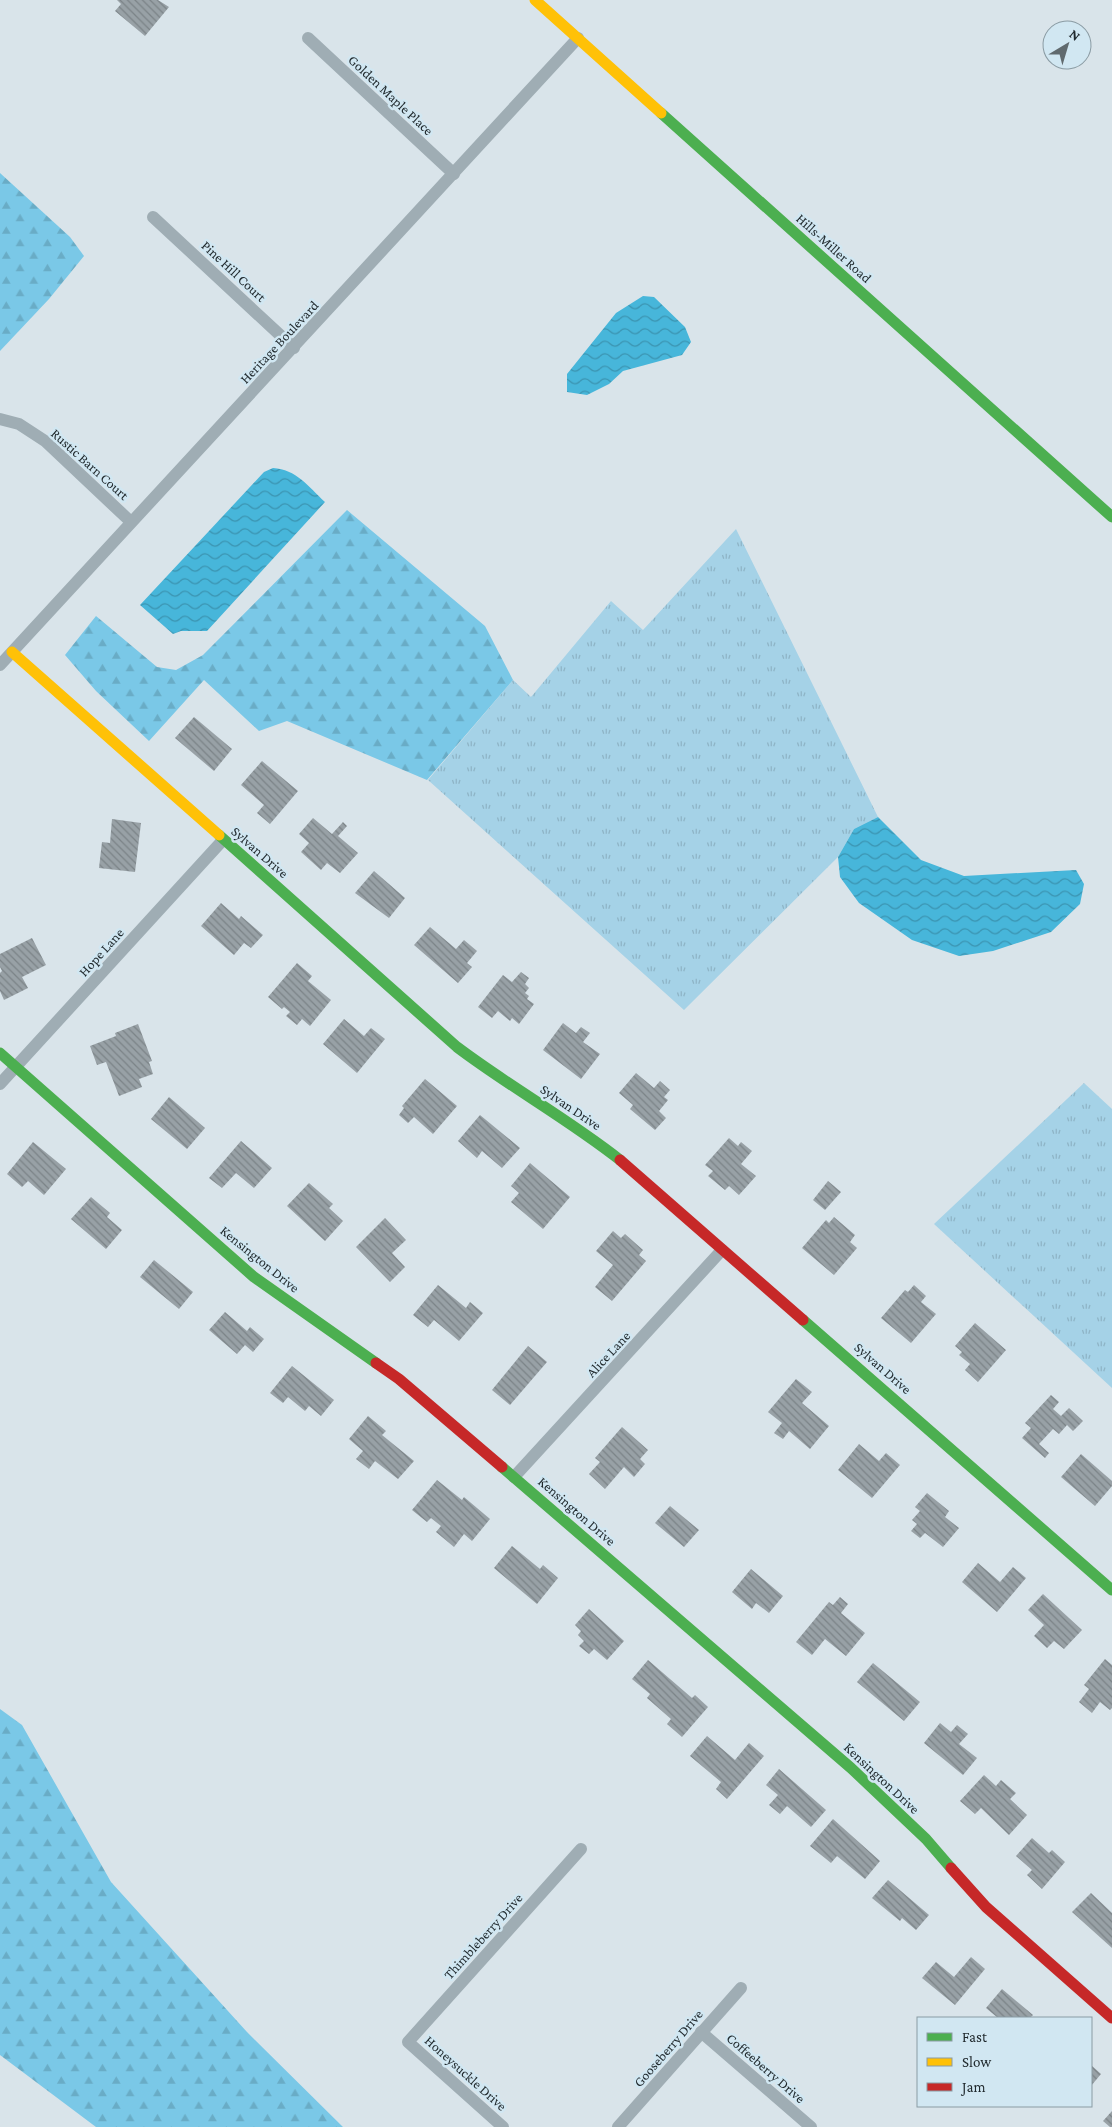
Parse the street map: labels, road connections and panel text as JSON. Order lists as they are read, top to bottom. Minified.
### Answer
{"streets":{"street":["Golden Maple Place","Hills-Miller Road","Pine Hill Court","Heritage Boulevard","Rustic Barn Court","Sylvan Drive","Hope Lane","Kensington Drive","Alice Lane","Thimbleberry Drive","Gooseberry Drive","Coffeeberry Drive","Honeysuckle Drive"]},"crossings":[["Golden Maple Place","Heritage Boulevard"],["Hills-Miller Road","Heritage Boulevard"],["Pine Hill Court","Heritage Boulevard"],["Heritage Boulevard","Rustic Barn Court"],["Heritage Boulevard","Sylvan Drive"],["Sylvan Drive","Hope Lane"],["Sylvan Drive","Alice Lane"],["Hope Lane","Kensington Drive"],["Kensington Drive","Alice Lane"],["Thimbleberry Drive","Honeysuckle Drive"],["Gooseberry Drive","Coffeeberry Drive"]],"legend":["Fast","Slow","Jam"],"north":"top right"}
